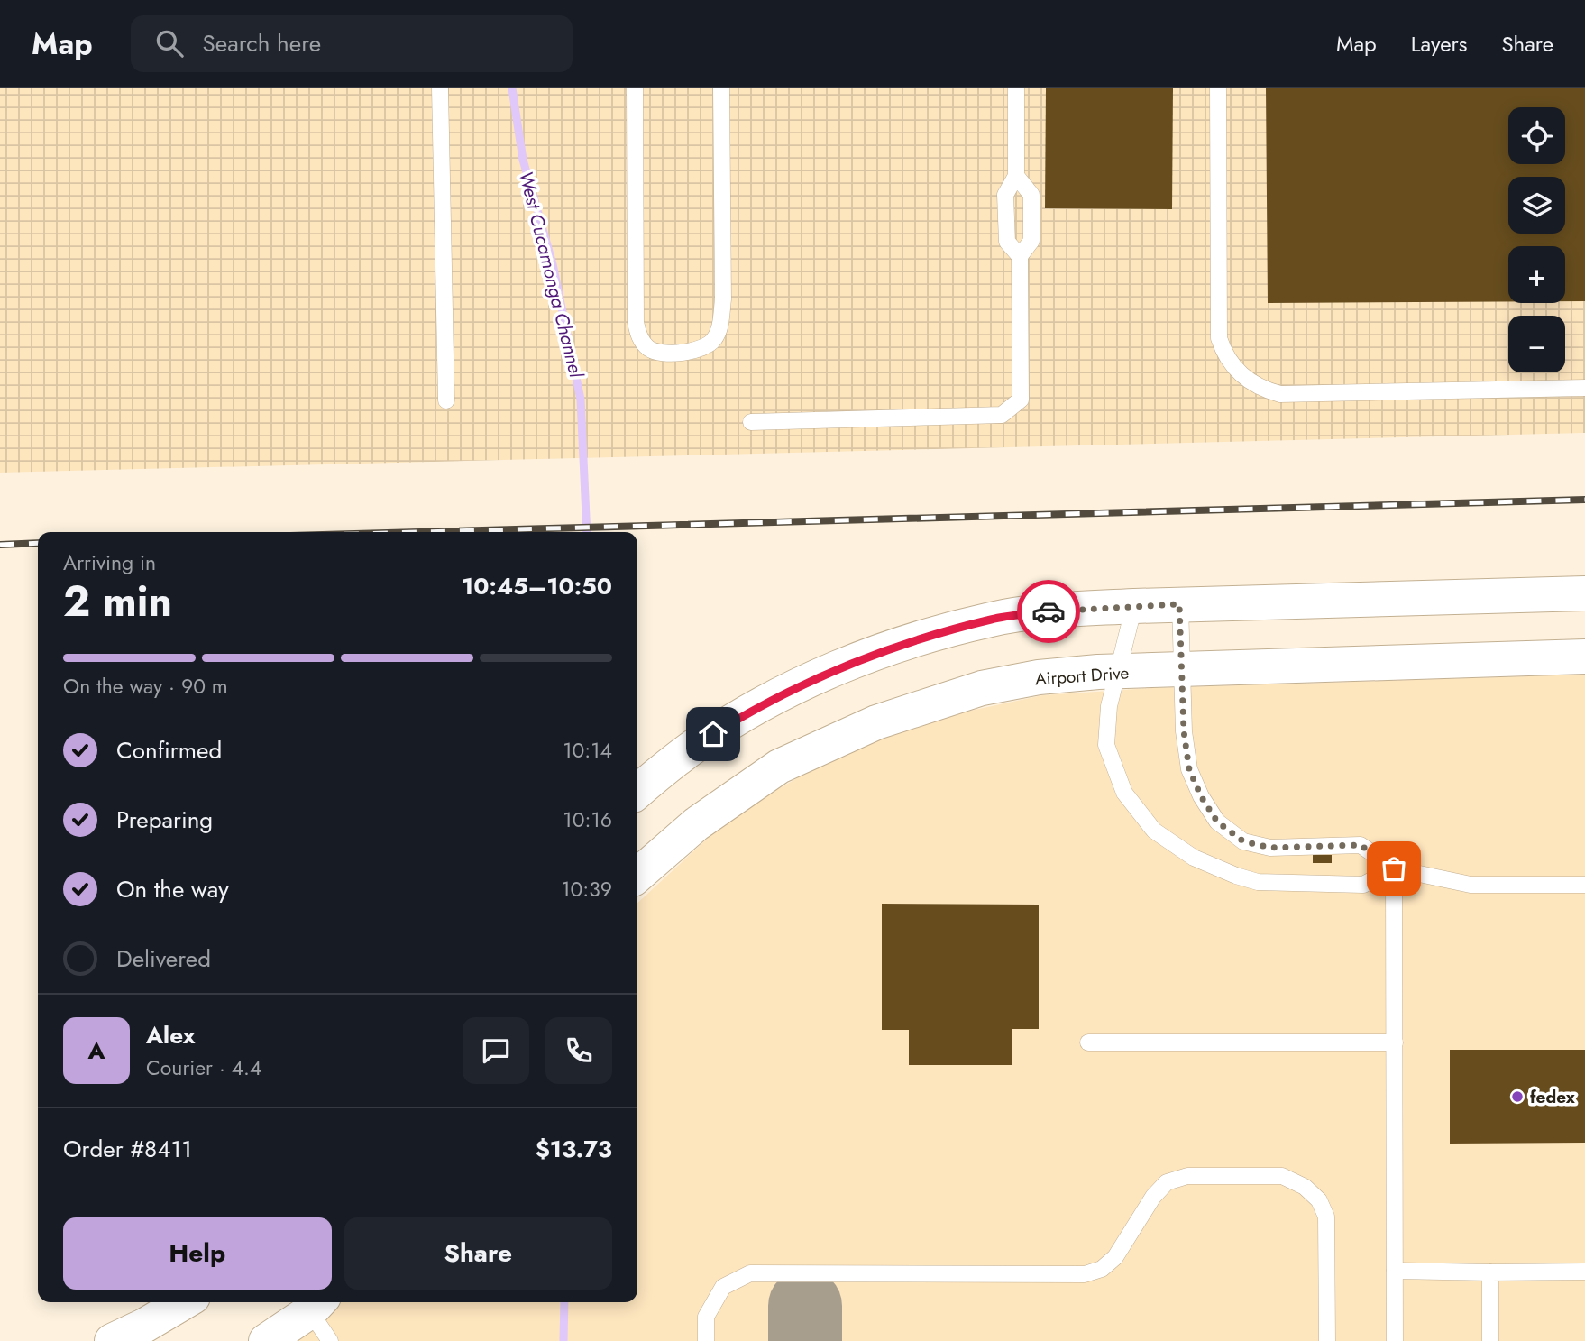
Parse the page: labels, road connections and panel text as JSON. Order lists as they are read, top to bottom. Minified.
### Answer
{"streets":{"main road":["Airport Drive"]},"water":["West Cucamonga Channel"],"places":["fedex"],"page":{"header":"Map","search":"Search here","nav":["Map","Layers","Share"],"map_buttons":["+","−"],"heading":["2 min","Arriving in","10:45–10:50"],"panel":["Alex","Courier · 4.4","Order #8411","$13.73"],"bar":"On the way · 90 m","list":[["Confirmed","10:14"],["Preparing","10:16"],["On the way","10:39"],"Delivered"],"round":"A","buttons":["Help","Share"]}}
